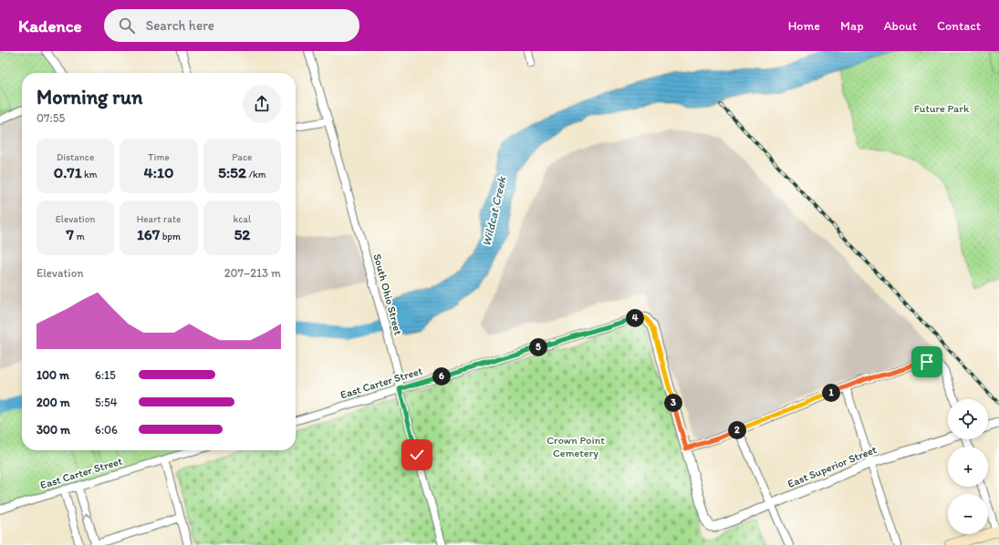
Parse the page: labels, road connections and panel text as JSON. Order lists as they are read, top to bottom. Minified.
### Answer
{"streets":{"street":["South Ohio Street","East Carter Street","East Superior Street"]},"crossings":[["South Ohio Street","East Carter Street"]],"water":["Wildcat Creek"],"parks":["Future Park","Crown Point Cemetery"],"page":{"header":"Kadence","search":"Search here","nav":["Home","Map","About","Contact"],"heading":["Morning run","07:55"],"stats":[["Distance","0.71 km"],["Time","4:10"],["Pace","5:52 /km"],["Elevation","7 m"],["Heart rate","167 bpm"],["kcal","52"]],"chart":["Elevation","207–213 m"],"pins":["4","5","6","1","3","2"],"list":[{"name":"100 m","note":"6:15"},{"name":"200 m","note":"5:54"},{"name":"300 m","note":"6:06"}],"map_buttons":["+","−"]}}
